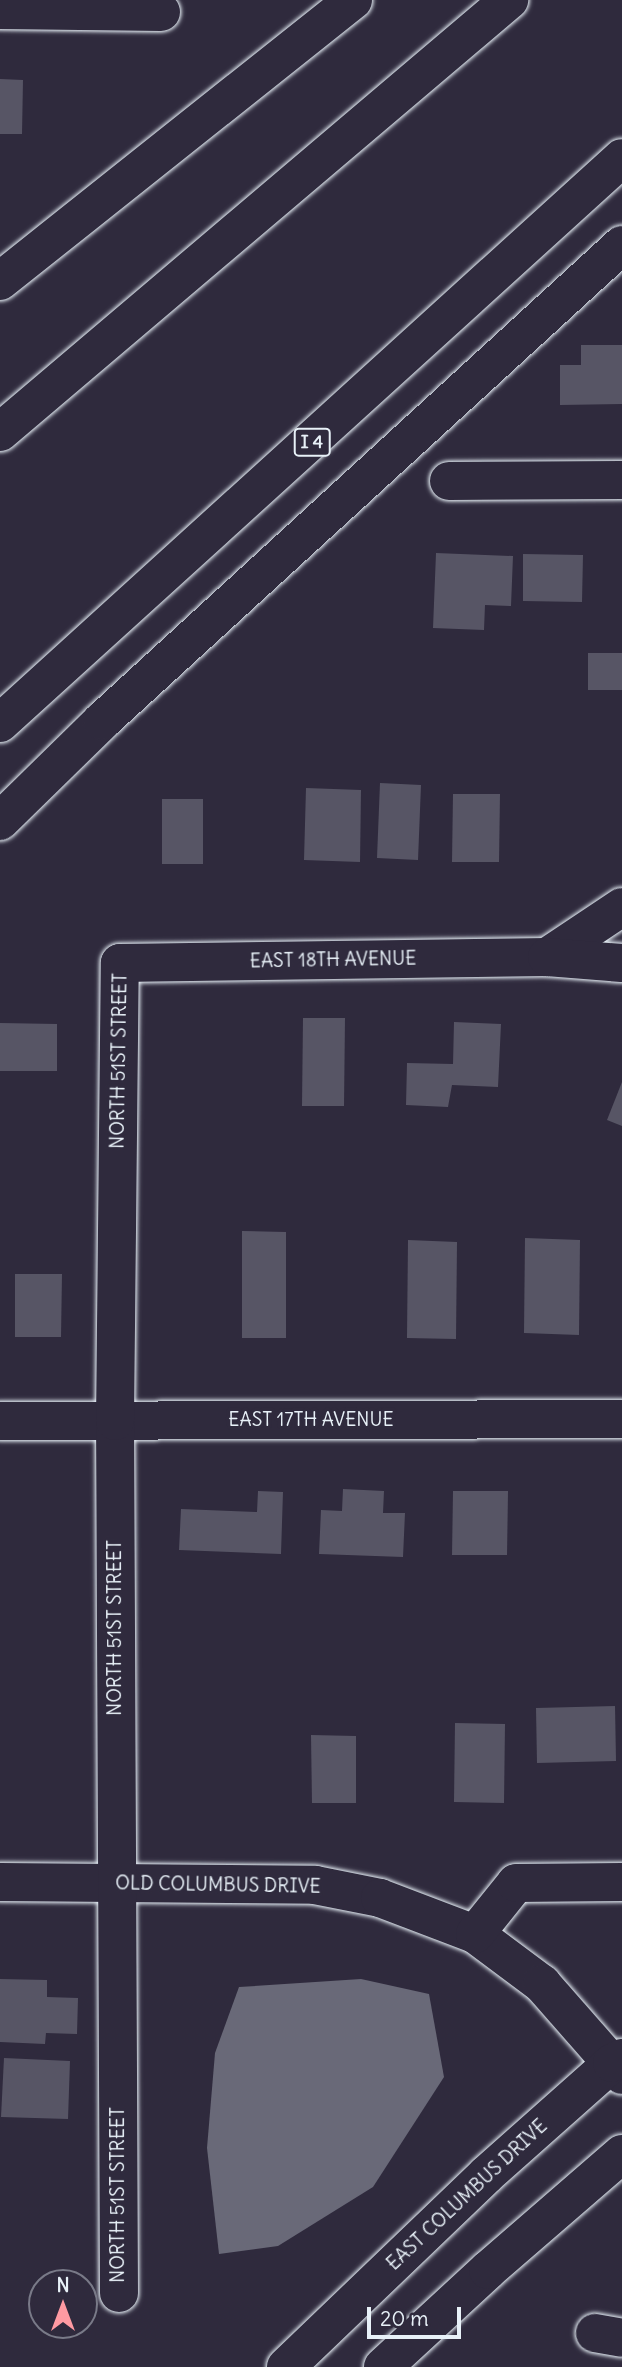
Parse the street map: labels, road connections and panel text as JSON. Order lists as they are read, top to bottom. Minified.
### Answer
{"streets":{"main road":["I 4","EAST 18TH AVENUE","NORTH 51ST STREET","EAST 17TH AVENUE","OLD COLUMBUS DRIVE","EAST COLUMBUS DRIVE"]},"crossings":[["EAST 18TH AVENUE","NORTH 51ST STREET"],["NORTH 51ST STREET","EAST 17TH AVENUE"],["NORTH 51ST STREET","OLD COLUMBUS DRIVE"],["OLD COLUMBUS DRIVE","EAST COLUMBUS DRIVE"]],"scale_bar":"20 m","north":"top"}
